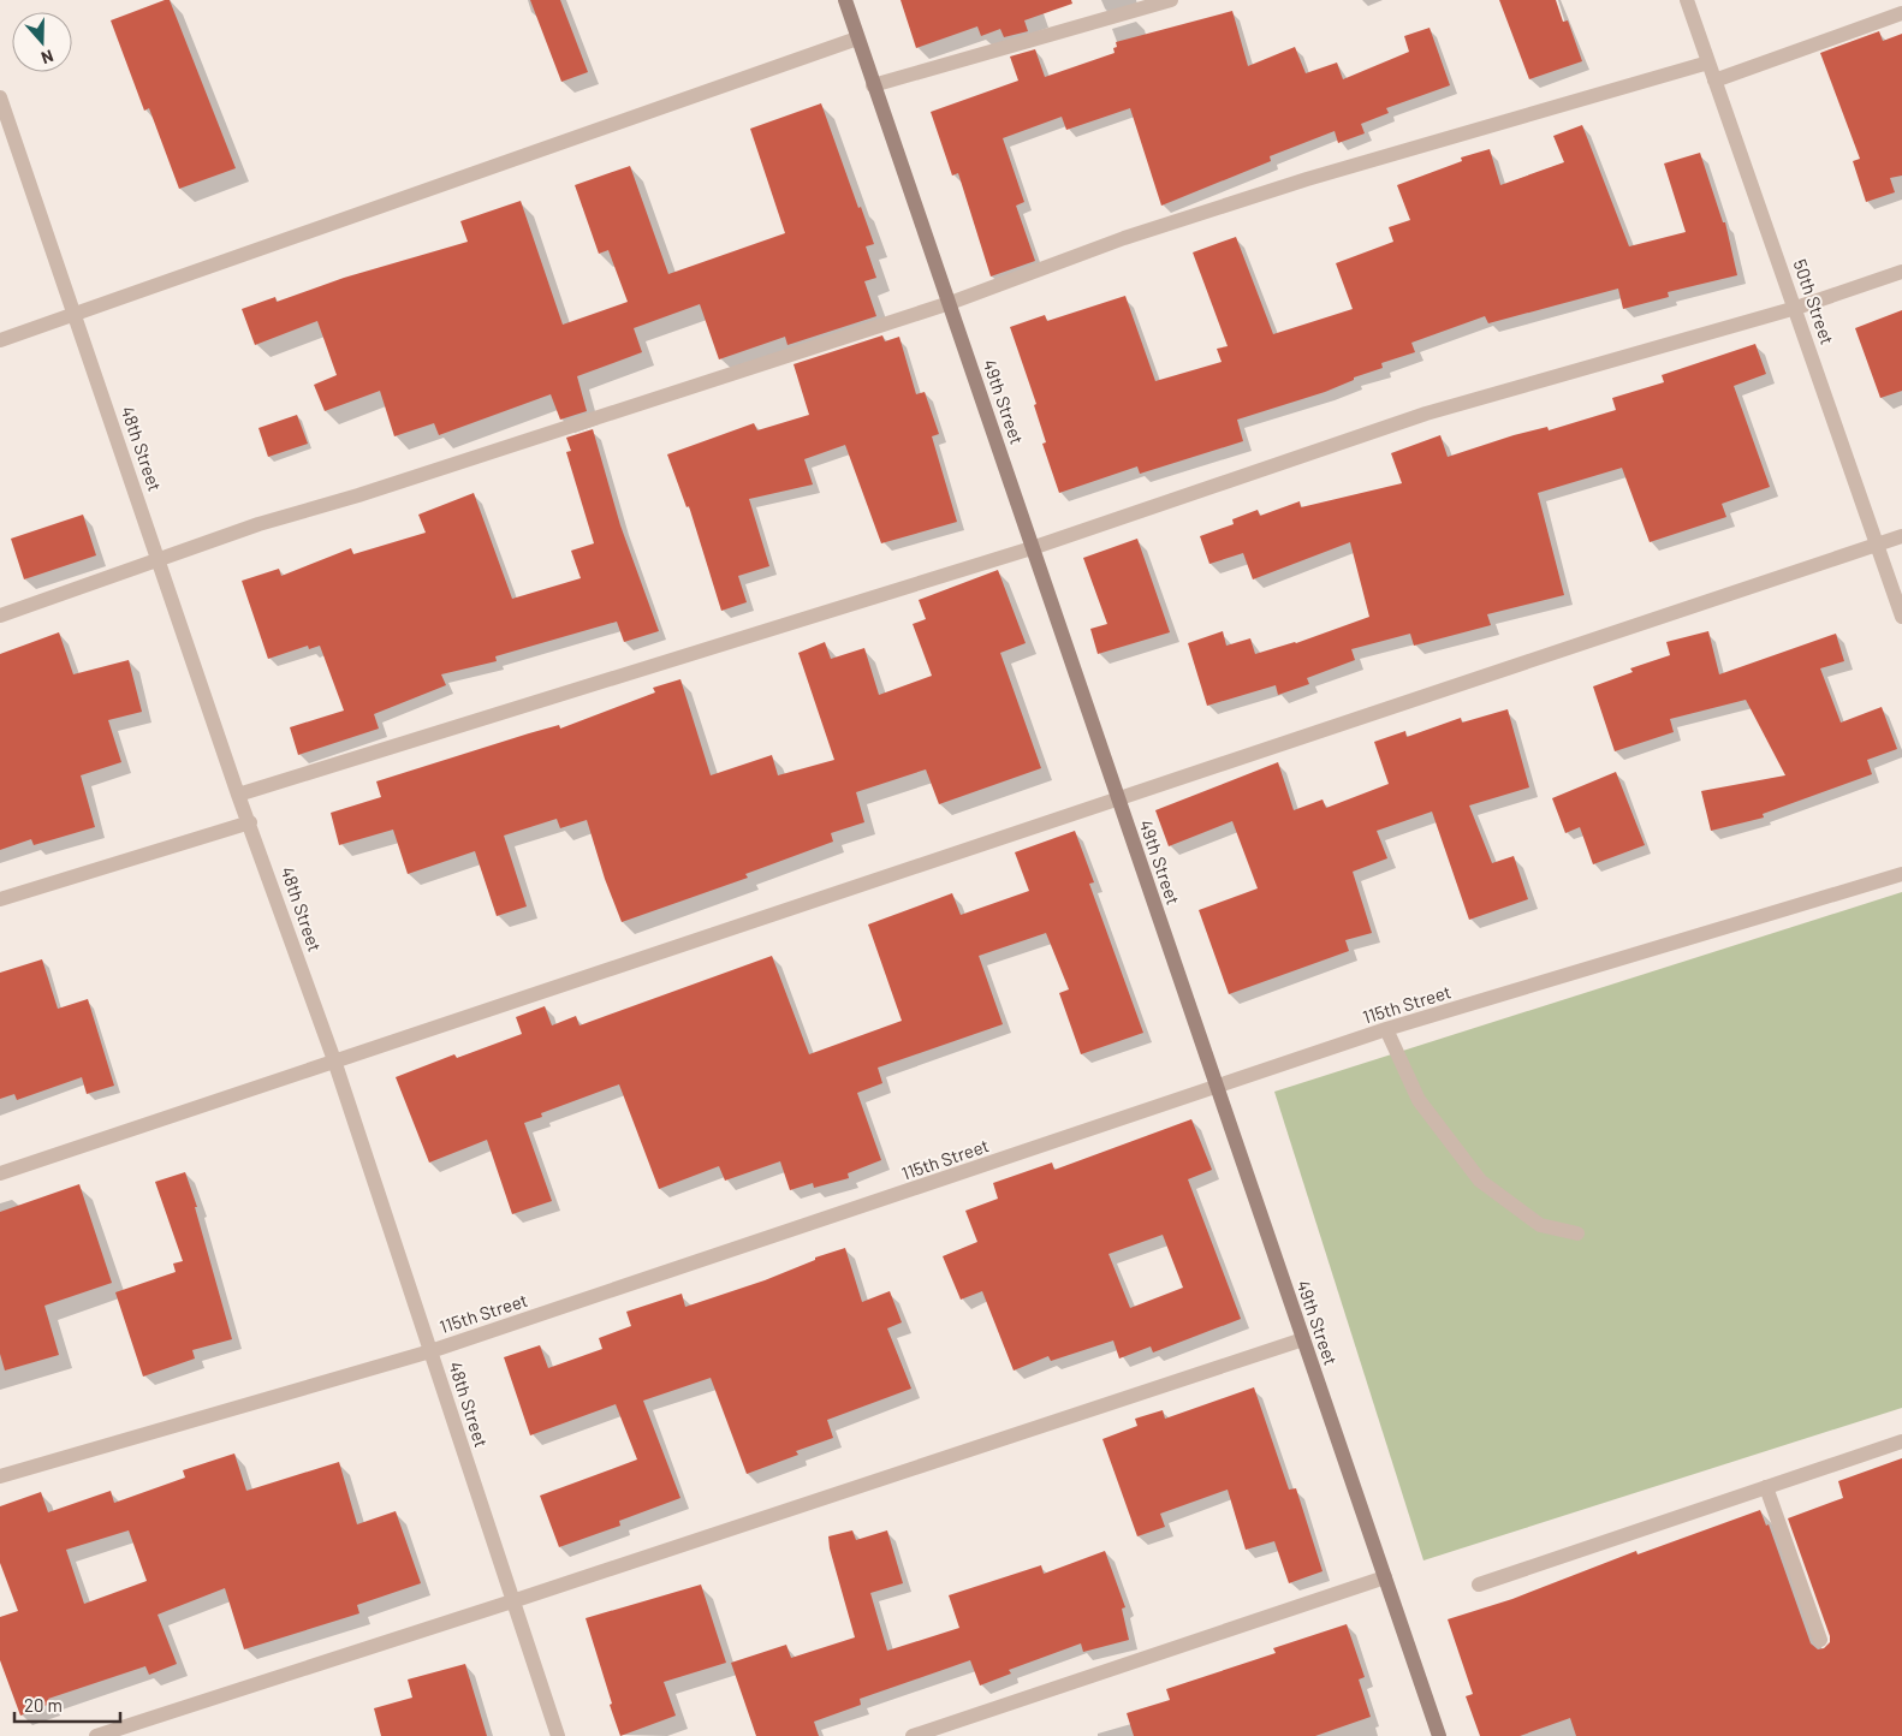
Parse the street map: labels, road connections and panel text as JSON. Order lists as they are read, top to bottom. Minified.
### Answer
{"streets":{"main road":["49th Street"],"street":["50th Street","48th Street","115th Street"]},"crossings":[["49th Street","115th Street"],["48th Street","115th Street"]],"scale_bar":"20 m","north":"bottom"}
